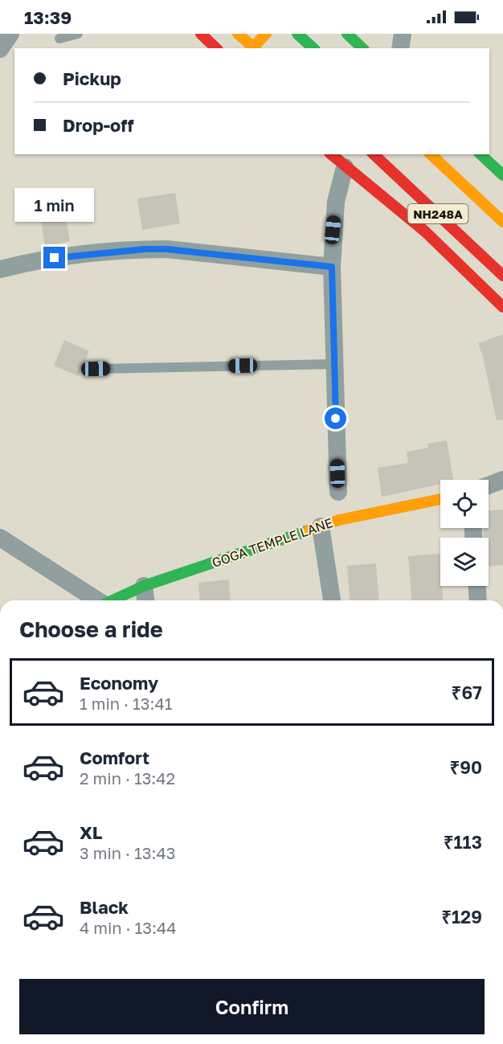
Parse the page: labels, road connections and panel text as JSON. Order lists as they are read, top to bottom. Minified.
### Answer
{"streets":{"main road":["NH248A","GOGA TEMPLE LANE"]},"page":{"status":"13:39","banner":["Pickup","Drop-off"],"bubble":"1 min","heading":"Choose a ride","list":[{"name":"Economy","note":"1 min · 13:41","value":"₹67"},{"name":"Comfort","note":"2 min · 13:42","value":"₹90"},{"name":"XL","note":"3 min · 13:43","value":"₹113"},{"name":"Black","note":"4 min · 13:44","value":"₹129"}],"buttons":"Confirm"}}
